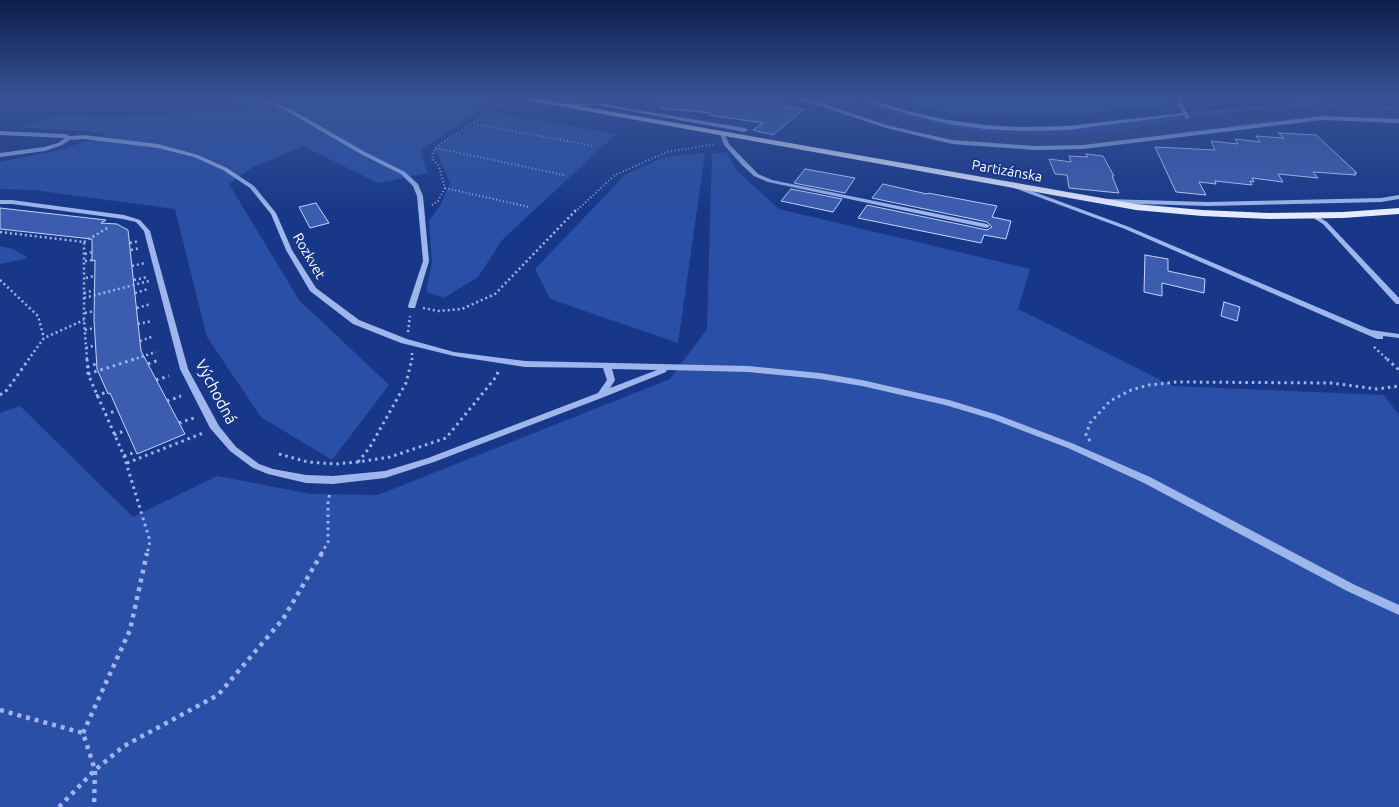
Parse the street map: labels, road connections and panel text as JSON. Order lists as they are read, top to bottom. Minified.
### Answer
{"streets":{"main road":["Partizánska"],"street":["Rozkvet","Východná"]}}
